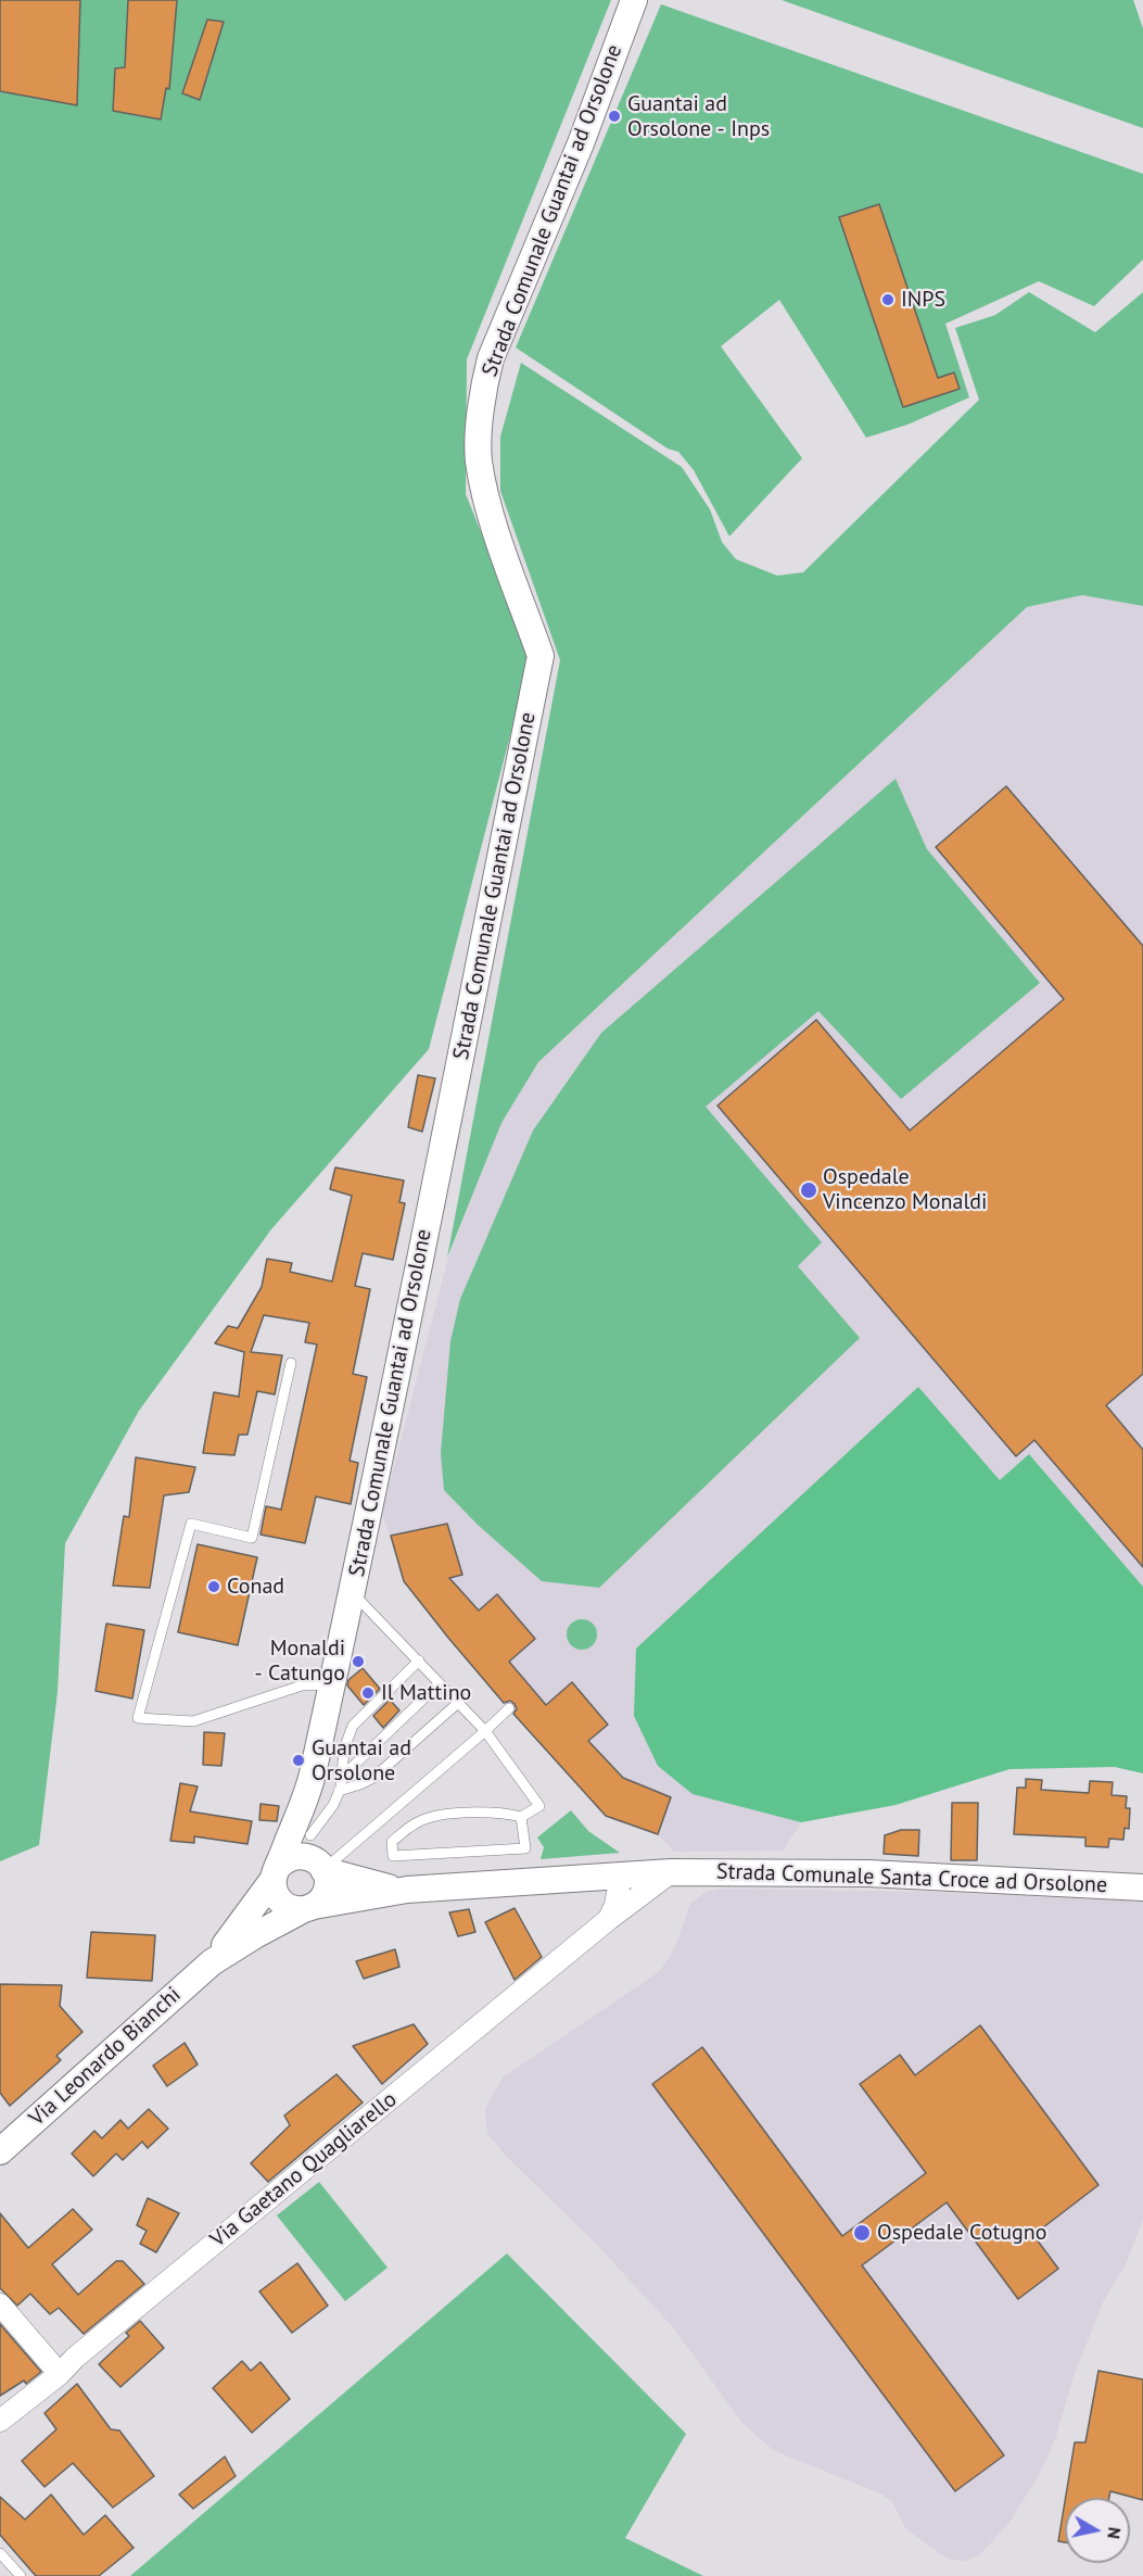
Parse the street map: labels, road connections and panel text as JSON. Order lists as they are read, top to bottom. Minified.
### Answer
{"streets":{"street":["Strada Comunale Guantai ad Orsolone","Strada Comunale Santa Croce ad Orsolone","Via Leonardo Bianchi","Via Gaetano Quagliarello"]},"crossings":[["Strada Comunale Guantai ad Orsolone","Strada Comunale Santa Croce ad Orsolone"],["Strada Comunale Guantai ad Orsolone","Via Leonardo Bianchi"],["Strada Comunale Santa Croce ad Orsolone","Via Leonardo Bianchi"],["Strada Comunale Santa Croce ad Orsolone","Via Gaetano Quagliarello"]],"places":["Guantai ad Orsolone - Inps","INPS","Ospedale Vincenzo Monaldi","Conad","Monaldi - Catungo","Il Mattino","Guantai ad Orsolone","Ospedale Cotugno"],"north":"right"}
